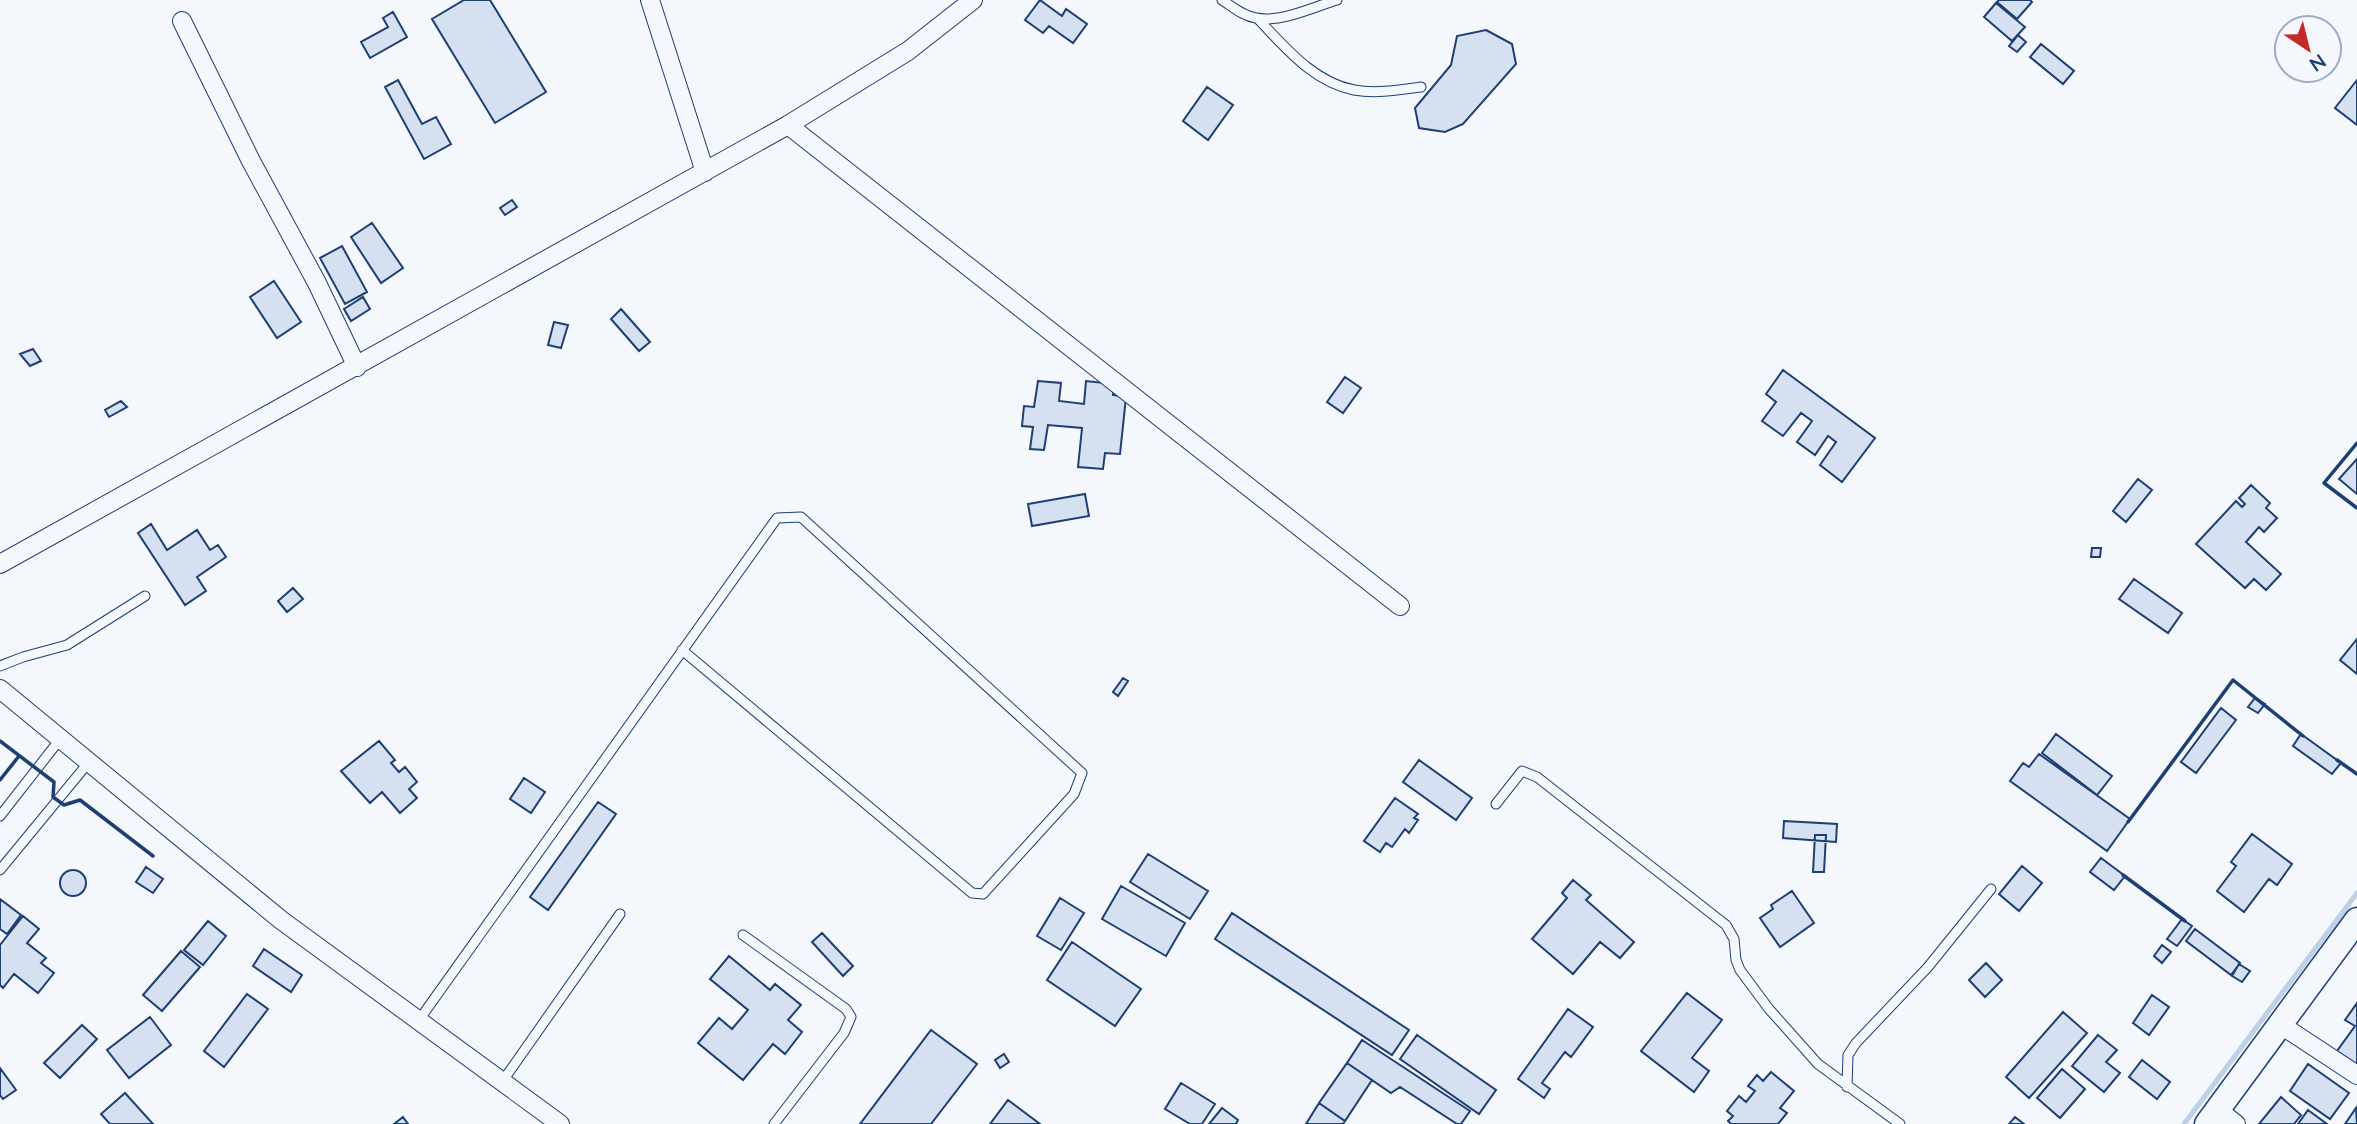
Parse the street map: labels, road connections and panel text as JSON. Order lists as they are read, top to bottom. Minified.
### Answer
{"north":"bottom right"}
